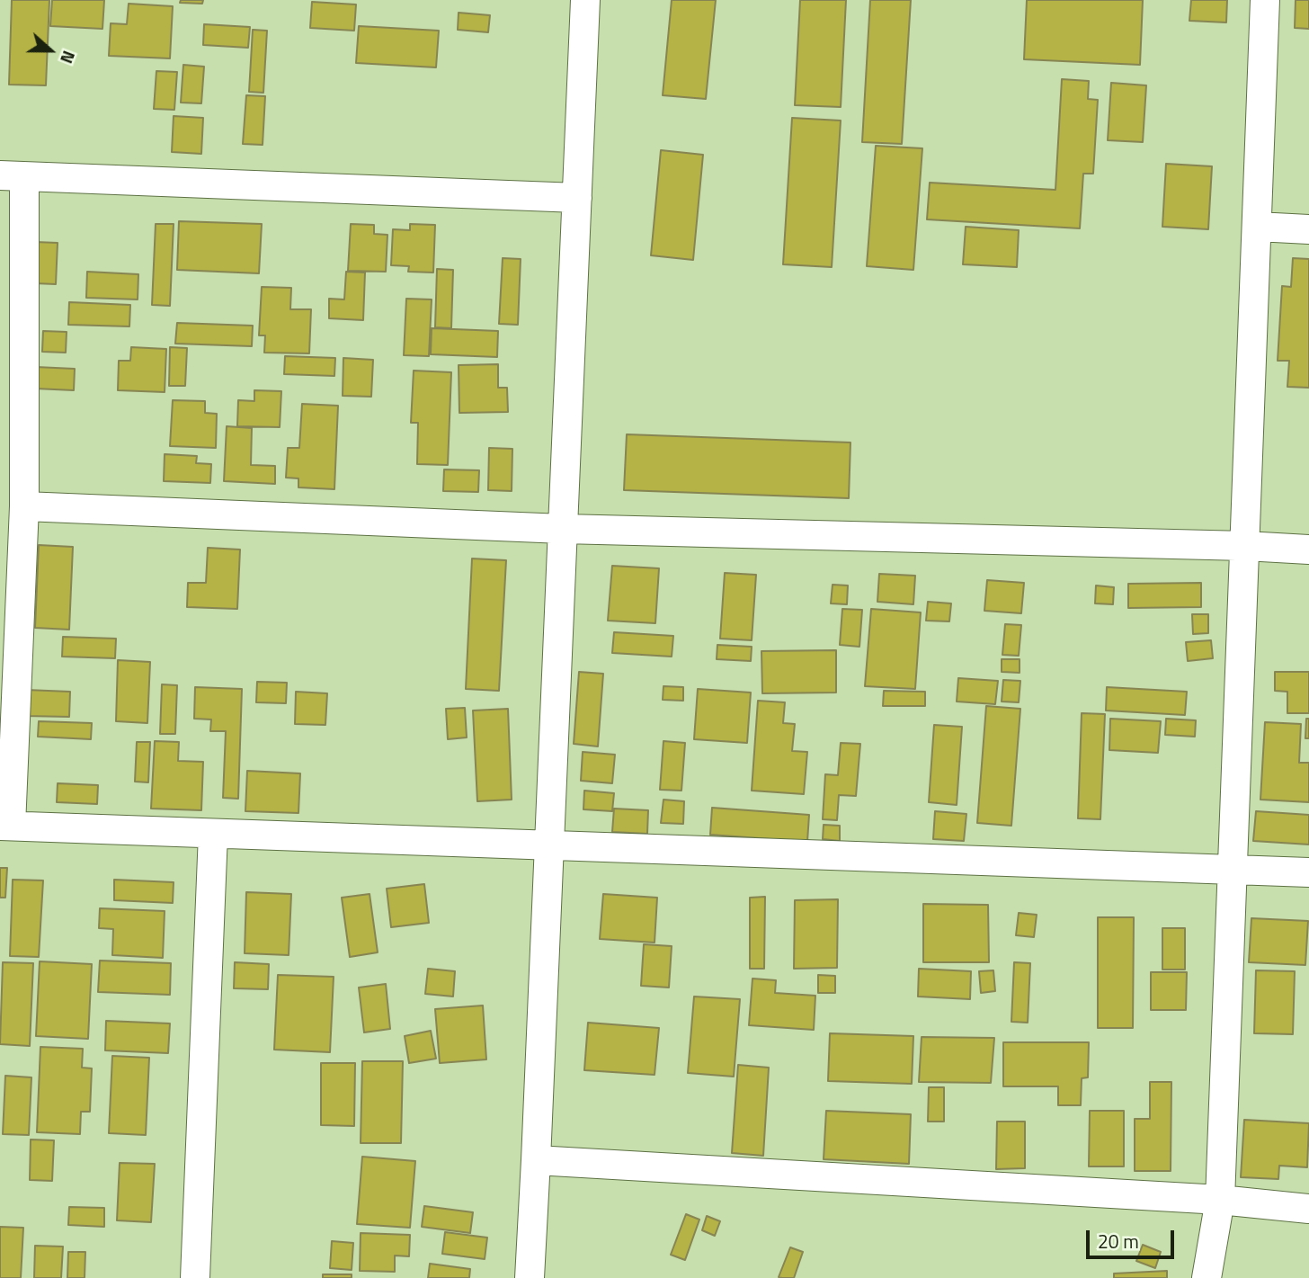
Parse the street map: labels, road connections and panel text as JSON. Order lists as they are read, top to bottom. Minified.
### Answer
{"scale_bar":"20 m","north":"right"}
